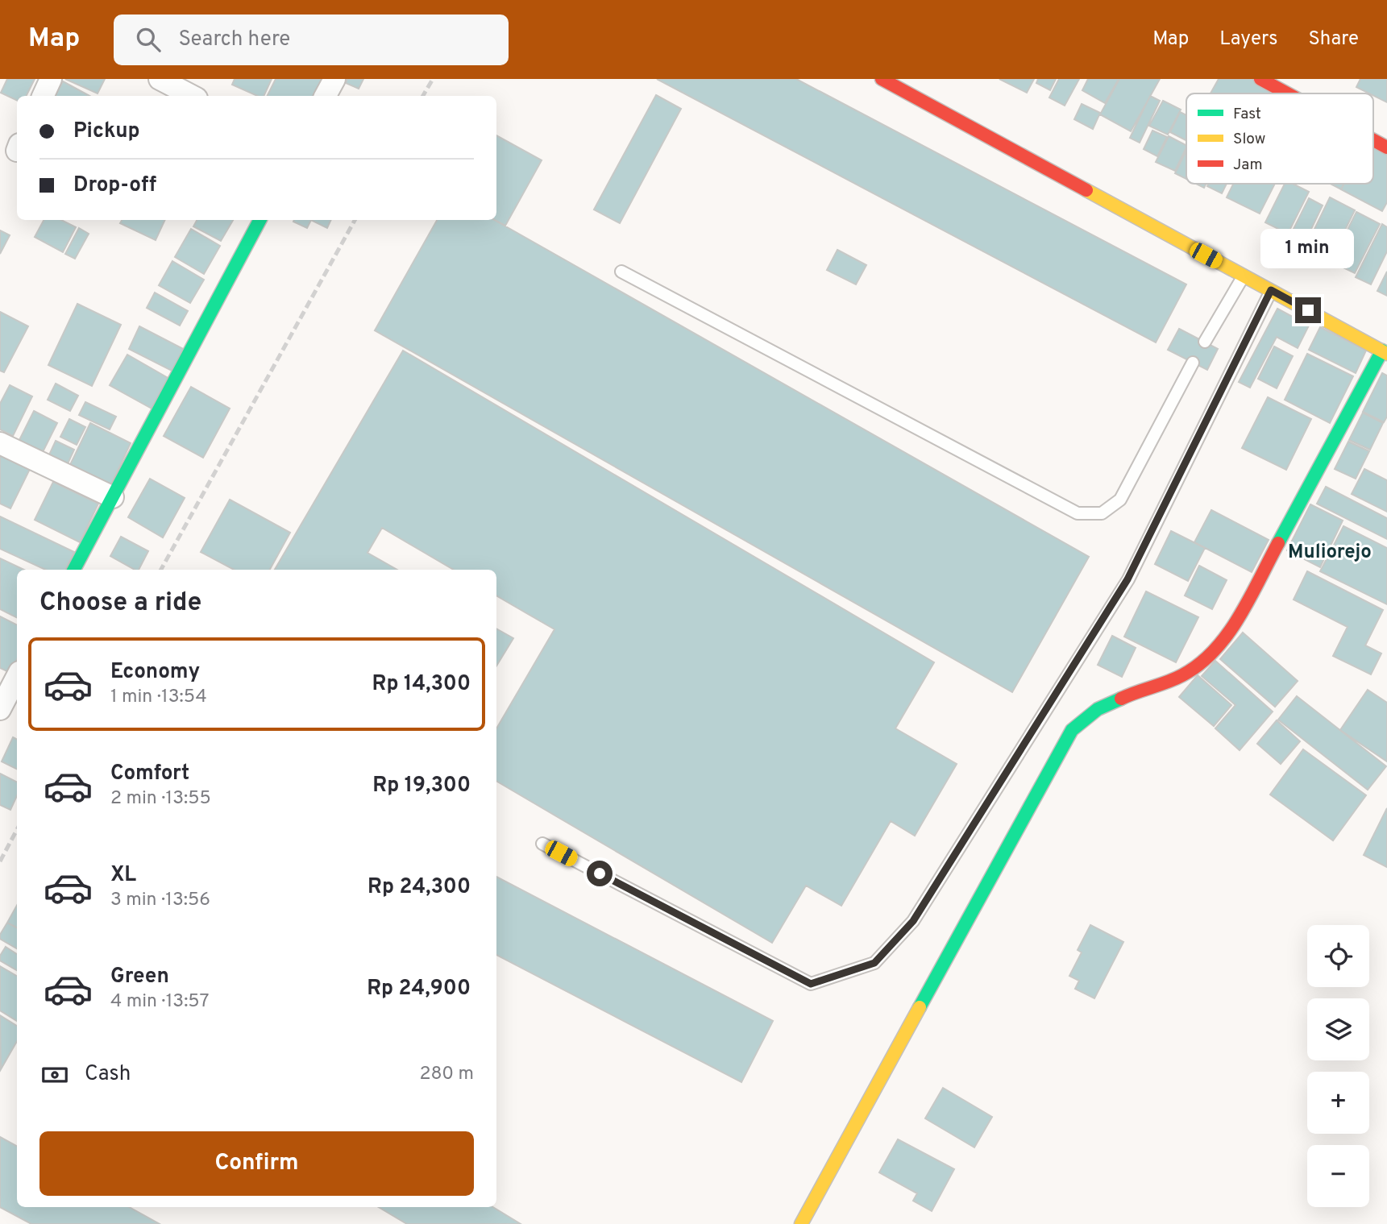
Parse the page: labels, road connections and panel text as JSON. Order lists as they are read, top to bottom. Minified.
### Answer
{"districts":["Muliorejo"],"legend":["Fast","Slow","Jam"],"page":{"header":"Map","search":"Search here","nav":["Map","Layers","Share"],"banner":["Pickup","Drop-off"],"bubble":"1 min","heading":"Choose a ride","list":[{"name":"Economy","note":"1 min · 13:54","value":"Rp 14,300"},{"name":"Comfort","note":"2 min · 13:55","value":"Rp 19,300"},{"name":"XL","note":"3 min · 13:56","value":"Rp 24,300"},{"name":"Green","note":"4 min · 13:57","value":"Rp 24,900"}],"map_buttons":["+","−"],"pay":["Cash","280 m"],"buttons":"Confirm"}}
